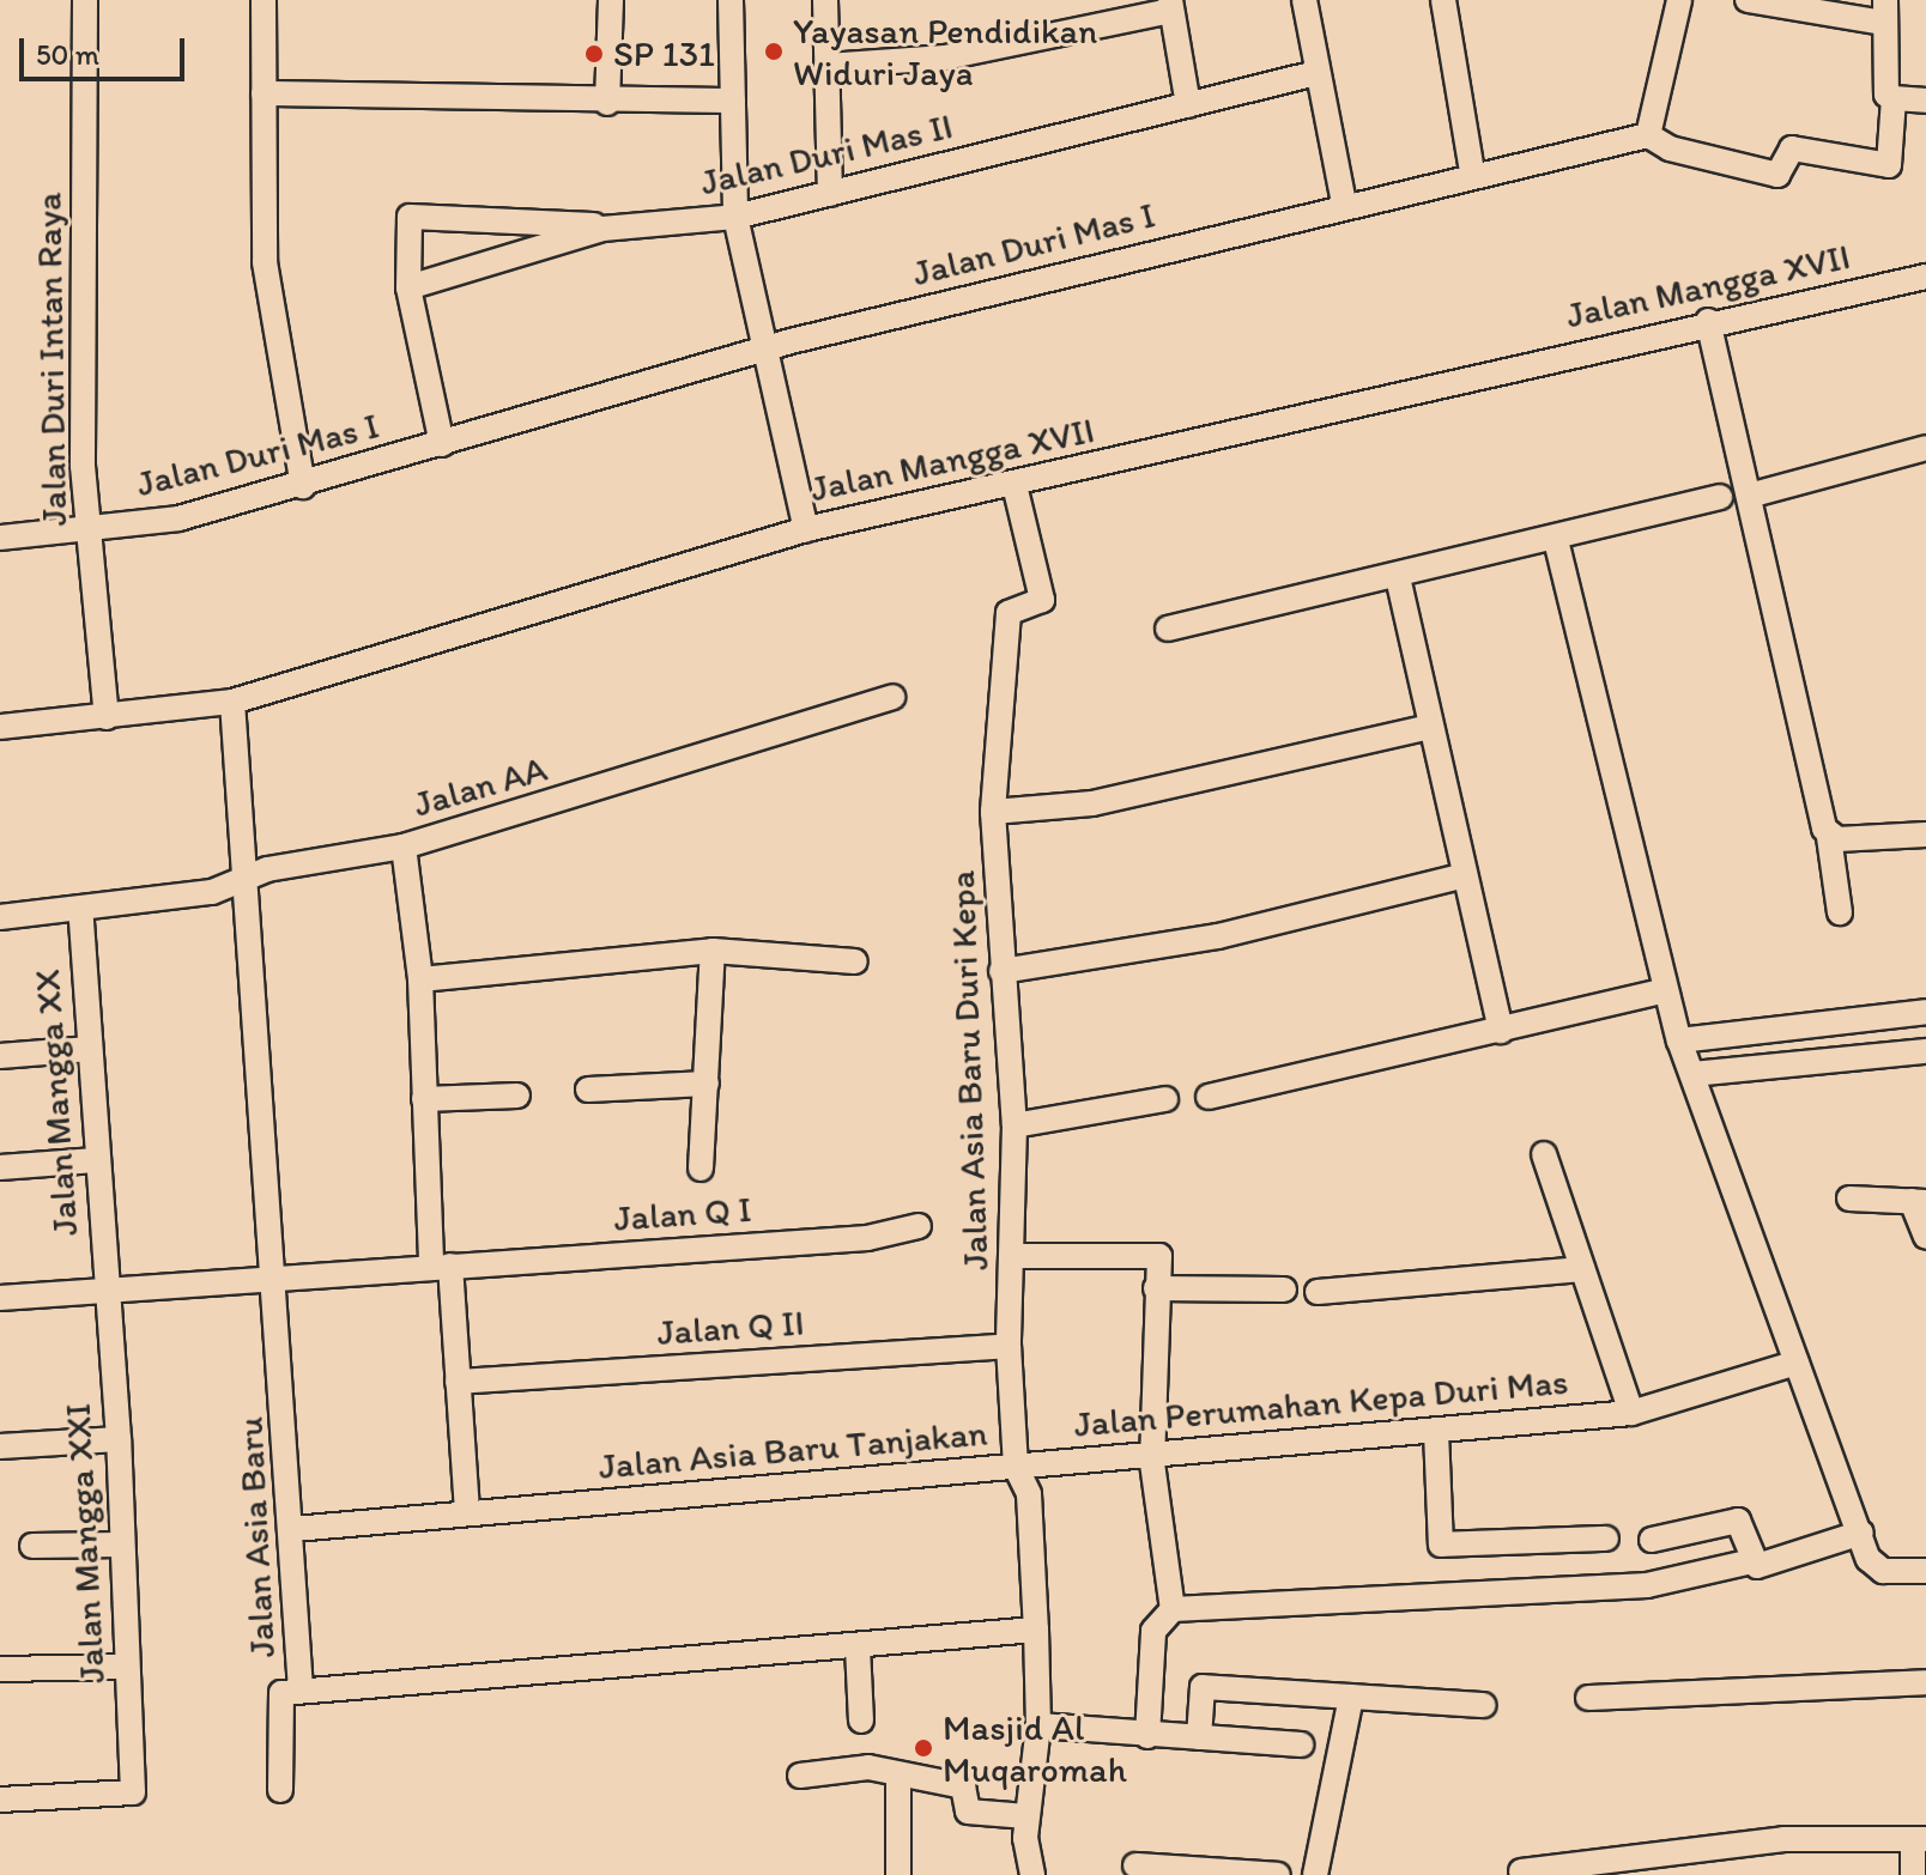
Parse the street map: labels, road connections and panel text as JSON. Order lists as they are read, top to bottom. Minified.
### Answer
{"streets":{"street":["Jalan Duri Mas II","Jalan Duri Mas I","Jalan Mangga XVII","Jalan Duri Intan Raya","Jalan AA","Jalan Asia Baru Duri Kepa","Jalan Mangga XX","Jalan Q I","Jalan Q II","Jalan Perumahan Kepa Duri Mas","Jalan Asia Baru Tanjakan","Jalan Asia Baru","Jalan Mangga XXI"]},"crossings":[["Jalan Duri Mas I","Jalan Duri Intan Raya"],["Jalan Mangga XVII","Jalan Duri Intan Raya"],["Jalan Mangga XVII","Jalan Asia Baru Duri Kepa"],["Jalan Mangga XVII","Jalan Asia Baru"],["Jalan AA","Jalan Mangga XX"],["Jalan AA","Jalan Asia Baru"],["Jalan Asia Baru Duri Kepa","Jalan Q II"],["Jalan Asia Baru Duri Kepa","Jalan Perumahan Kepa Duri Mas"],["Jalan Asia Baru Duri Kepa","Jalan Asia Baru Tanjakan"],["Jalan Mangga XX","Jalan Mangga XXI"],["Jalan Perumahan Kepa Duri Mas","Jalan Asia Baru Tanjakan"],["Jalan Asia Baru Tanjakan","Jalan Asia Baru"]],"places":["Yayasan Pendidikan Widuri Jaya","SP 131","Masjid Al Muqaromah"],"scale_bar":"50 m"}
